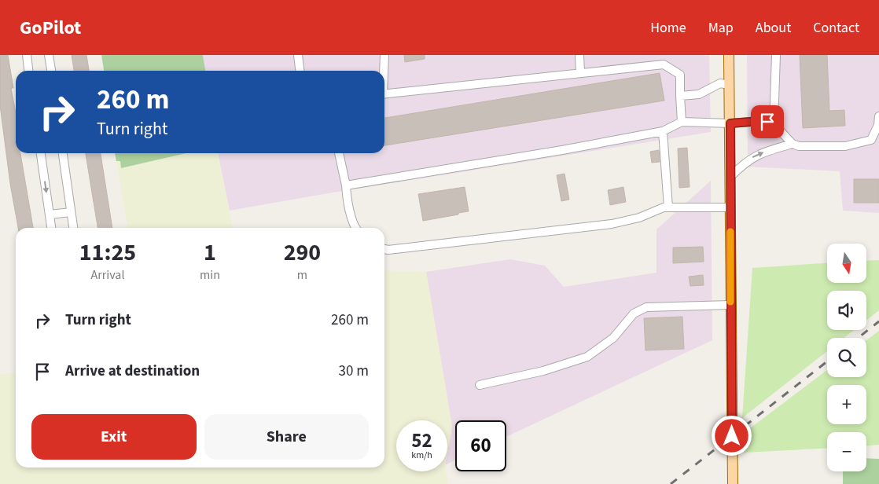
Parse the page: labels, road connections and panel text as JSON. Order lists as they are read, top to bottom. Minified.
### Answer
{"north":"bottom","page":{"header":"GoPilot","nav":["Home","Map","About","Contact"],"turn":["260 m","Turn right"],"eta":["11:25","Arrival","1","min","290","m"],"map_buttons":["+","−"],"list":[{"name":"Turn right","value":"260 m"},{"name":"Arrive at destination","value":"30 m"}],"buttons":["Exit","Share"],"speed":"52 km/h","limit":"60"}}
